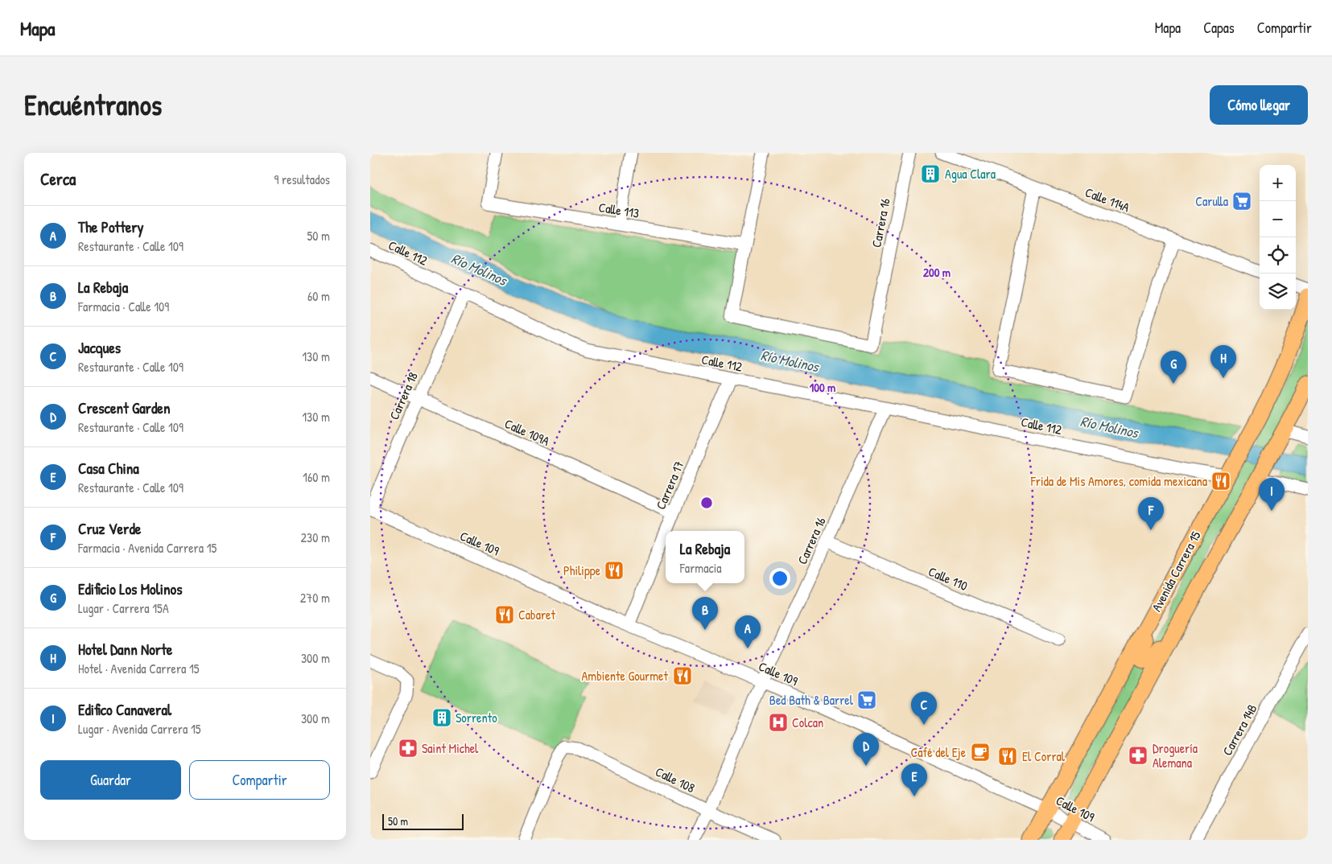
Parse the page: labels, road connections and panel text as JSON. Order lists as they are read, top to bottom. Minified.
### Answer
{"streets":{"main road":["Avenida Carrera 15"],"street":["Calle 114A","Calle 113","Carrera 16","Calle 112","Carrera 18","Calle 109A","Carrera 17","Calle 109","Calle 110","Carrera 14B","Calle 108"]},"crossings":[["Calle 113","Carrera 16"],["Carrera 16","Calle 112"],["Carrera 16","Calle 109"],["Carrera 16","Calle 110"],["Carrera 16","Calle 108"],["Calle 112","Carrera 18"],["Calle 112","Carrera 17"],["Calle 112","Avenida Carrera 15"],["Carrera 18","Calle 109A"],["Carrera 18","Calle 109"],["Calle 109A","Carrera 17"],["Carrera 17","Calle 109"],["Calle 109","Avenida Carrera 15"]],"water":["Río Molinos"],"places":{"building":["Agua Clara","Sorrento"],"supermarket":["Carulla","Bed Bath & Barrel"],"restaurant":["Frida de Mis Amores, comida mexicana","Philippe","Cabaret","Ambiente Gourmet","El Corral"],"hospital":["Colcan"],"pharmacy":["Saint Michel","Droguería Alemana"],"cafe":["Café del Eje"]},"scale_bar":"50 m","page":{"header":"Mapa","nav":["Mapa","Capas","Compartir"],"buttons":["Cómo llegar",["Guardar","Compartir"]],"title":"Encuéntranos","heading":["Cerca","9 resultados"],"map_buttons":["+","−"],"list":[{"mark":"A","name":"The Pottery","note":"Restaurante · Calle 109","value":"50 m"},{"mark":"B","name":"La Rebaja","note":"Farmacia · Calle 109","value":"60 m"},{"mark":"C","name":"Jacques","note":"Restaurante · Calle 109","value":"130 m"},{"mark":"D","name":"Crescent Garden","note":"Restaurante · Calle 109","value":"130 m"},{"mark":"E","name":"Casa China","note":"Restaurante · Calle 109","value":"160 m"},{"mark":"F","name":"Cruz Verde","note":"Farmacia · Avenida Carrera 15","value":"230 m"},{"mark":"G","name":"Edificio Los Molinos","note":"Lugar · Carrera 15A","value":"270 m"},{"mark":"H","name":"Hotel Dann Norte","note":"Hotel · Avenida Carrera 15","value":"300 m"},{"mark":"I","name":"Edifico Canaveral","note":"Lugar · Avenida Carrera 15","value":"300 m"}],"pins":["H","G","I","F","B","A","C","D","E"],"popup":["La Rebaja","Farmacia"],"scale":"50 m"},"rings":["200 m","100 m"]}
